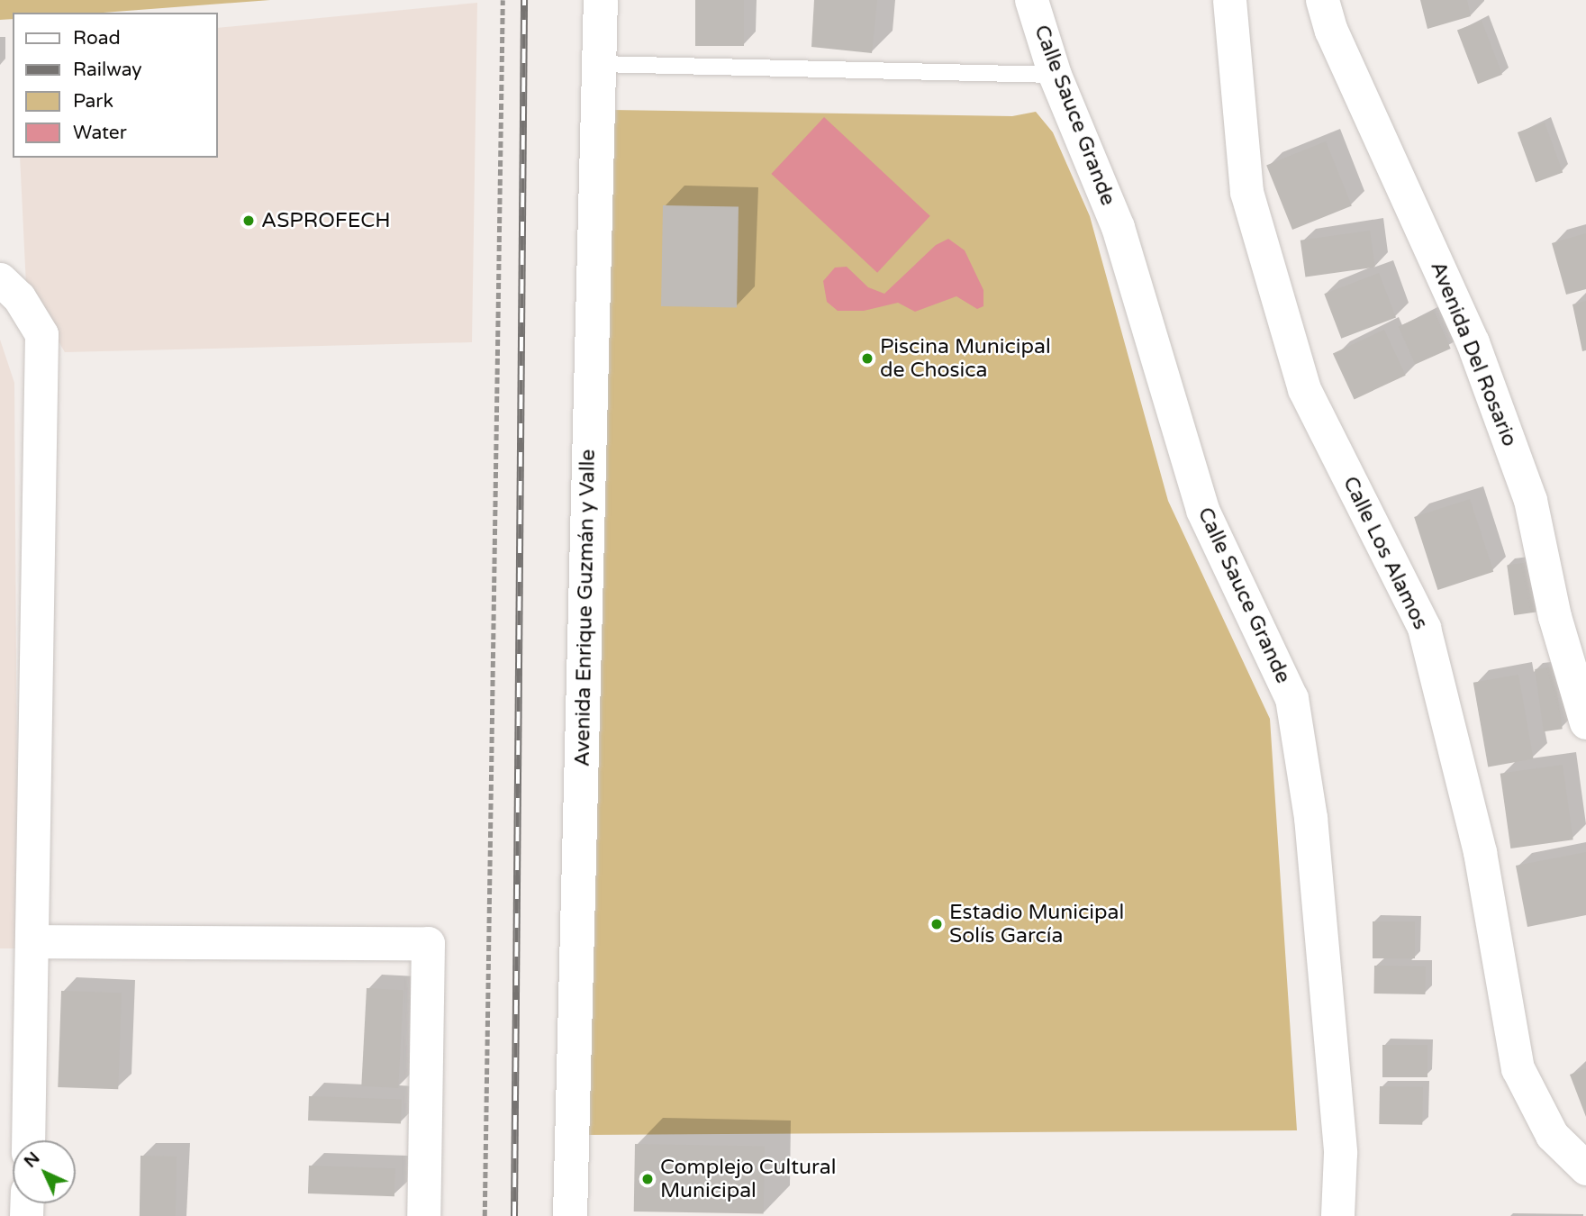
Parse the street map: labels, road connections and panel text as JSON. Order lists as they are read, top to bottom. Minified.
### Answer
{"streets":{"street":["Calle Sauce Grande","Avenida Del Rosario","Calle Los Alamos","Avenida Enrique Guzmán y Valle"]},"places":["ASPROFECH","Piscina Municipal de Chosica","Estadio Municipal Solís García","Complejo Cultural Municipal"],"legend":["Road","Railway","Park","Water"],"north":"top left"}
